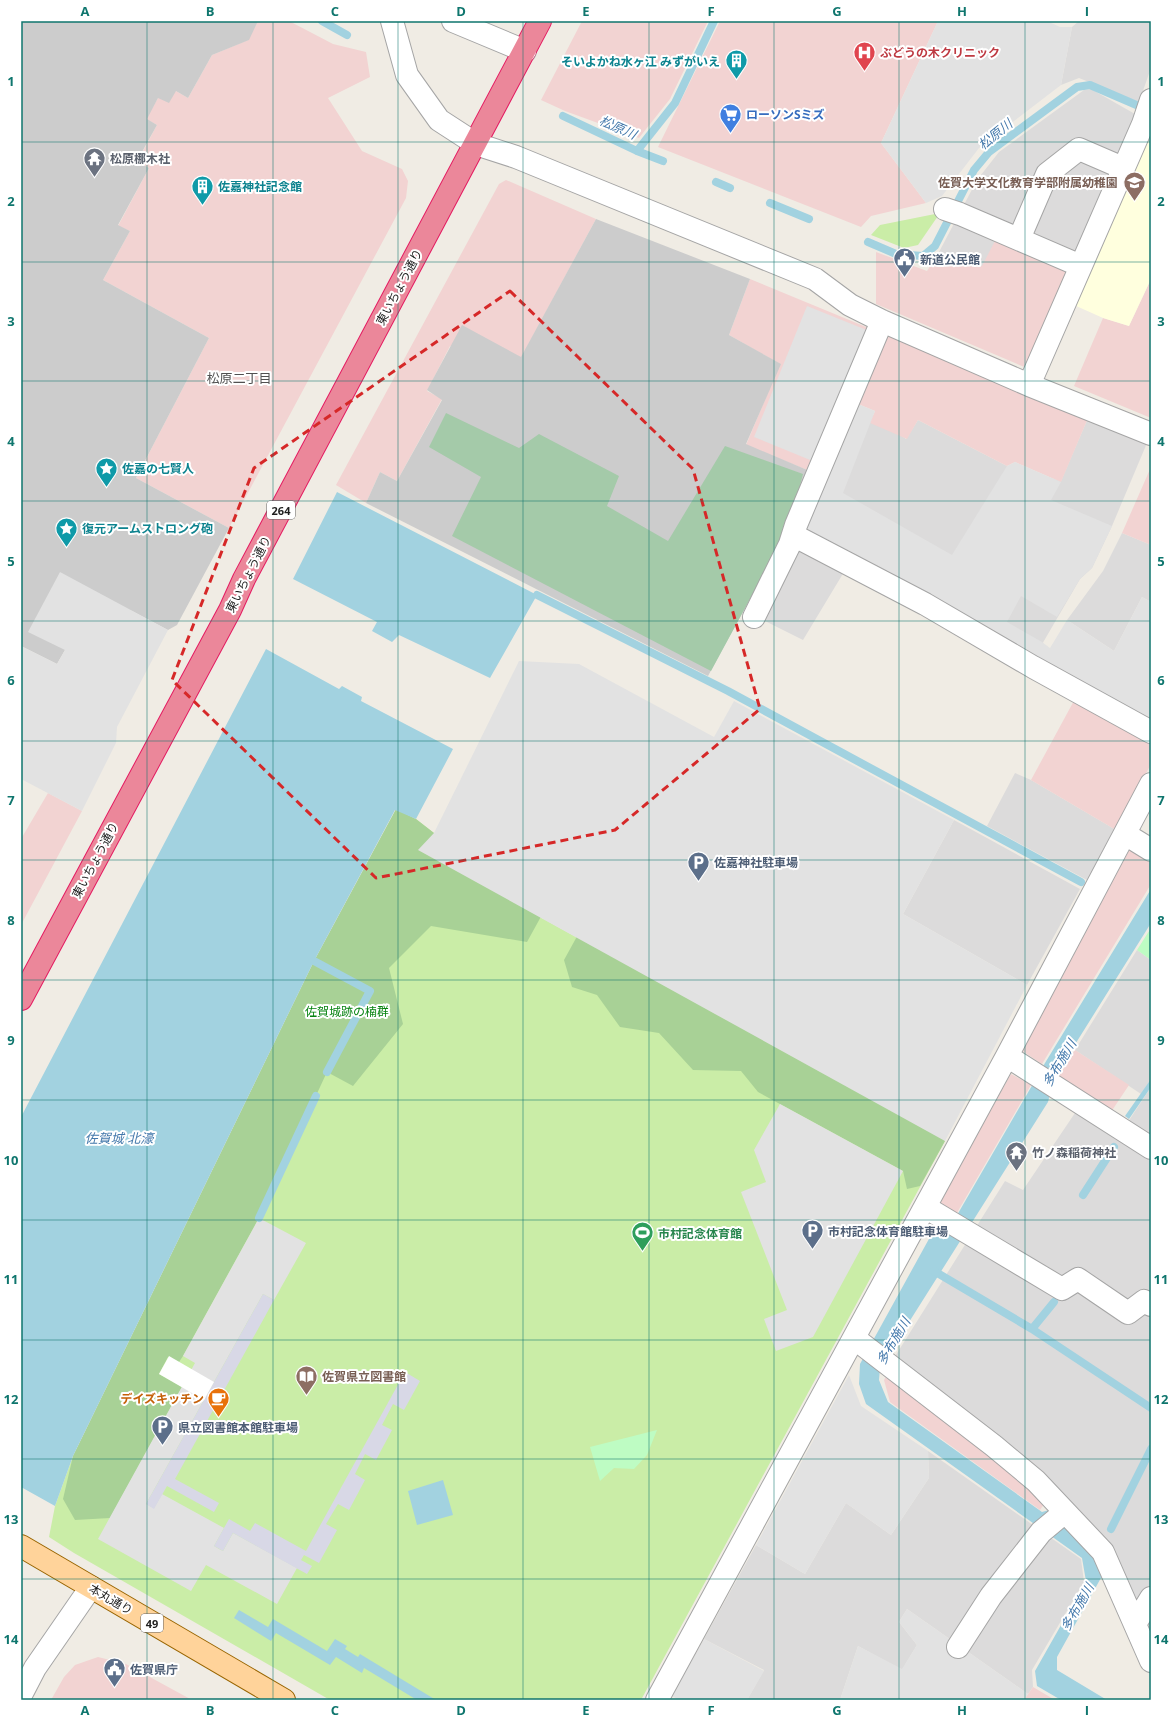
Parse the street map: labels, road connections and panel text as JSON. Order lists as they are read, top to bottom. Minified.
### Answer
{"streets":{"highway":["東いちょう通り","264"],"main road":["本丸通り","49"]},"districts":["松原二丁目"],"water":["松原川","多布施川","佐賀城 北濠"],"parks":["佐賀城跡の楠群"],"places":{"hospital":["ぶどうの木クリニック"],"building":["そいよかね水ヶ江 みずがいえ","佐嘉神社記念館"],"supermarket":["ローソンSミズ"],"temple":["松原梛木社","竹ノ森稲荷神社"],"school or university":["佐賀大学文化教育学部附属幼稚園"],"public building":["新道公民館","佐賀県庁"],"place":["佐嘉の七賢人","復元アームストロング砲"],"parking":["佐嘉神社駐車場","市村記念体育館駐車場","県立図書館本館駐車場"],"sports":["市村記念体育館"],"library":["佐賀県立図書館"],"cafe":["デイズキッチン"]},"grid":{"columns":["A","B","C","D","E","F","G","H","I"],"rows":["1","2","3","4","5","6","7","8","9","10","11","12","13","14"]}}
